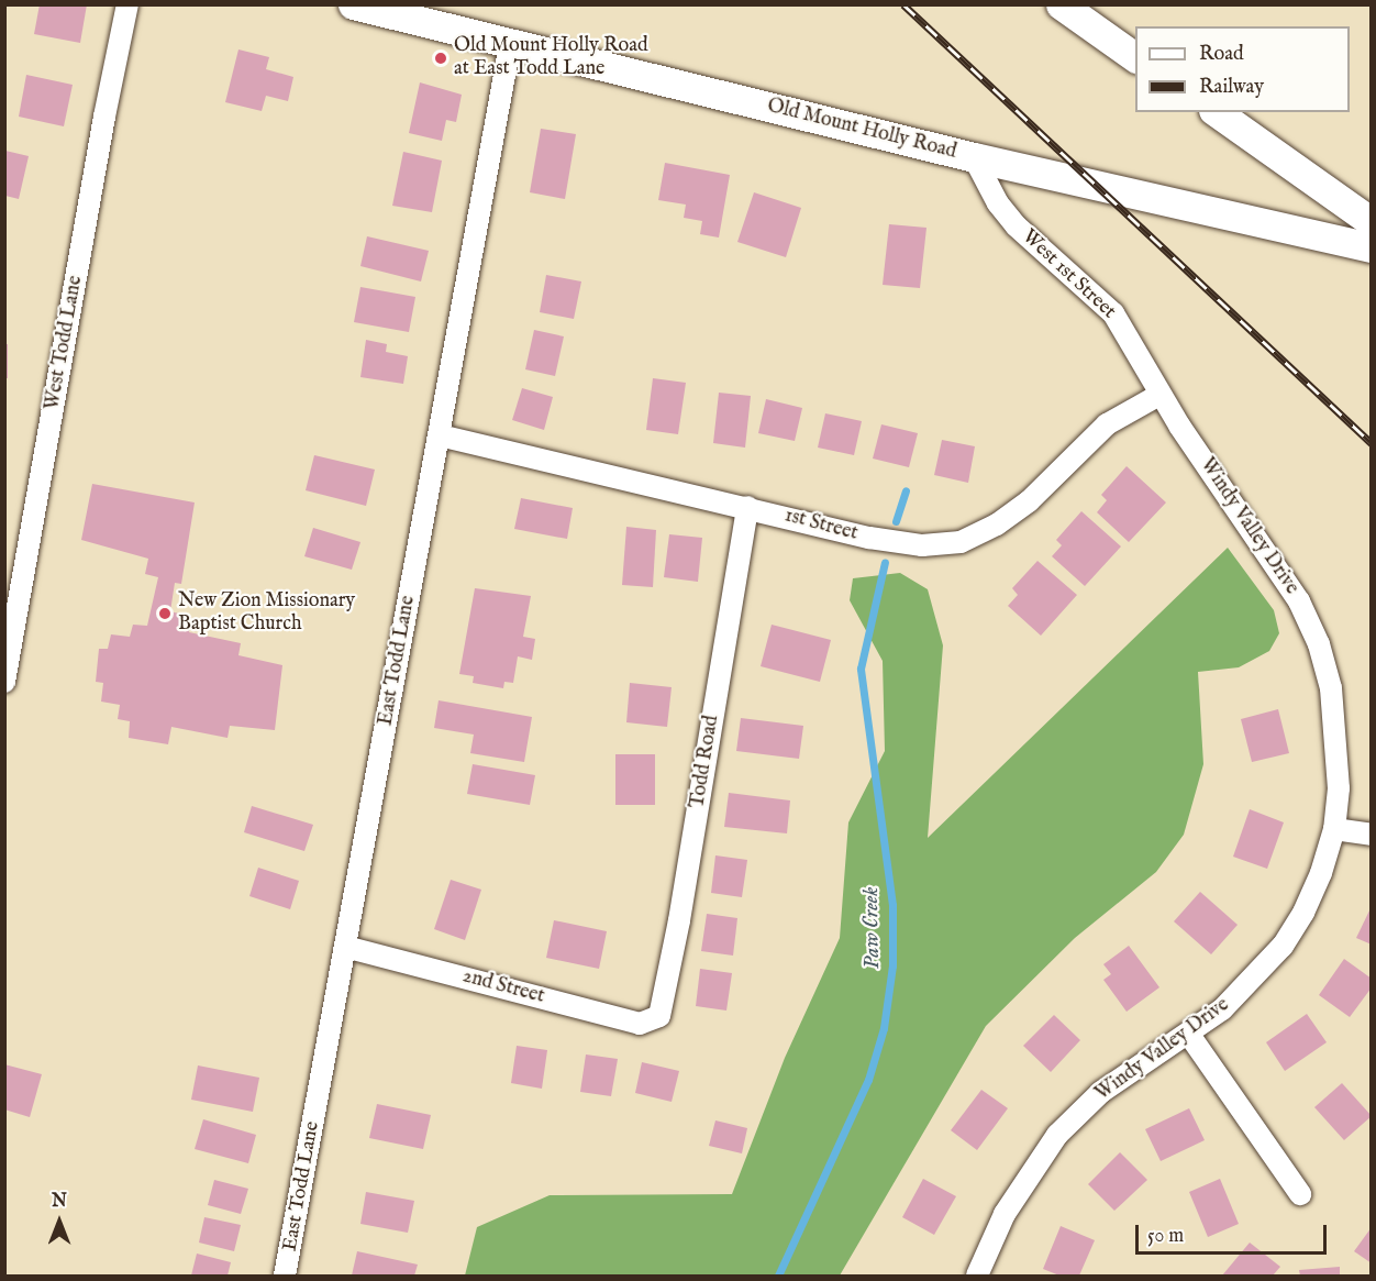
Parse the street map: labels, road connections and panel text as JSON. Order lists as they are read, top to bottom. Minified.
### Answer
{"streets":{"street":["Old Mount Holly Road","West 1st Street","West Todd Lane","1st Street","Windy Valley Drive","East Todd Lane","Todd Road","2nd Street"]},"crossings":[["Old Mount Holly Road","West 1st Street"],["Old Mount Holly Road","East Todd Lane"],["West 1st Street","1st Street"],["West 1st Street","Windy Valley Drive"],["1st Street","Windy Valley Drive"],["1st Street","East Todd Lane"],["1st Street","Todd Road"],["East Todd Lane","2nd Street"],["Todd Road","2nd Street"]],"water":["Paw Creek"],"places":["Old Mount Holly Road at East Todd Lane","New Zion Missionary Baptist Church"],"legend":["Road","Railway"],"scale_bar":"50 m","north":"top"}
